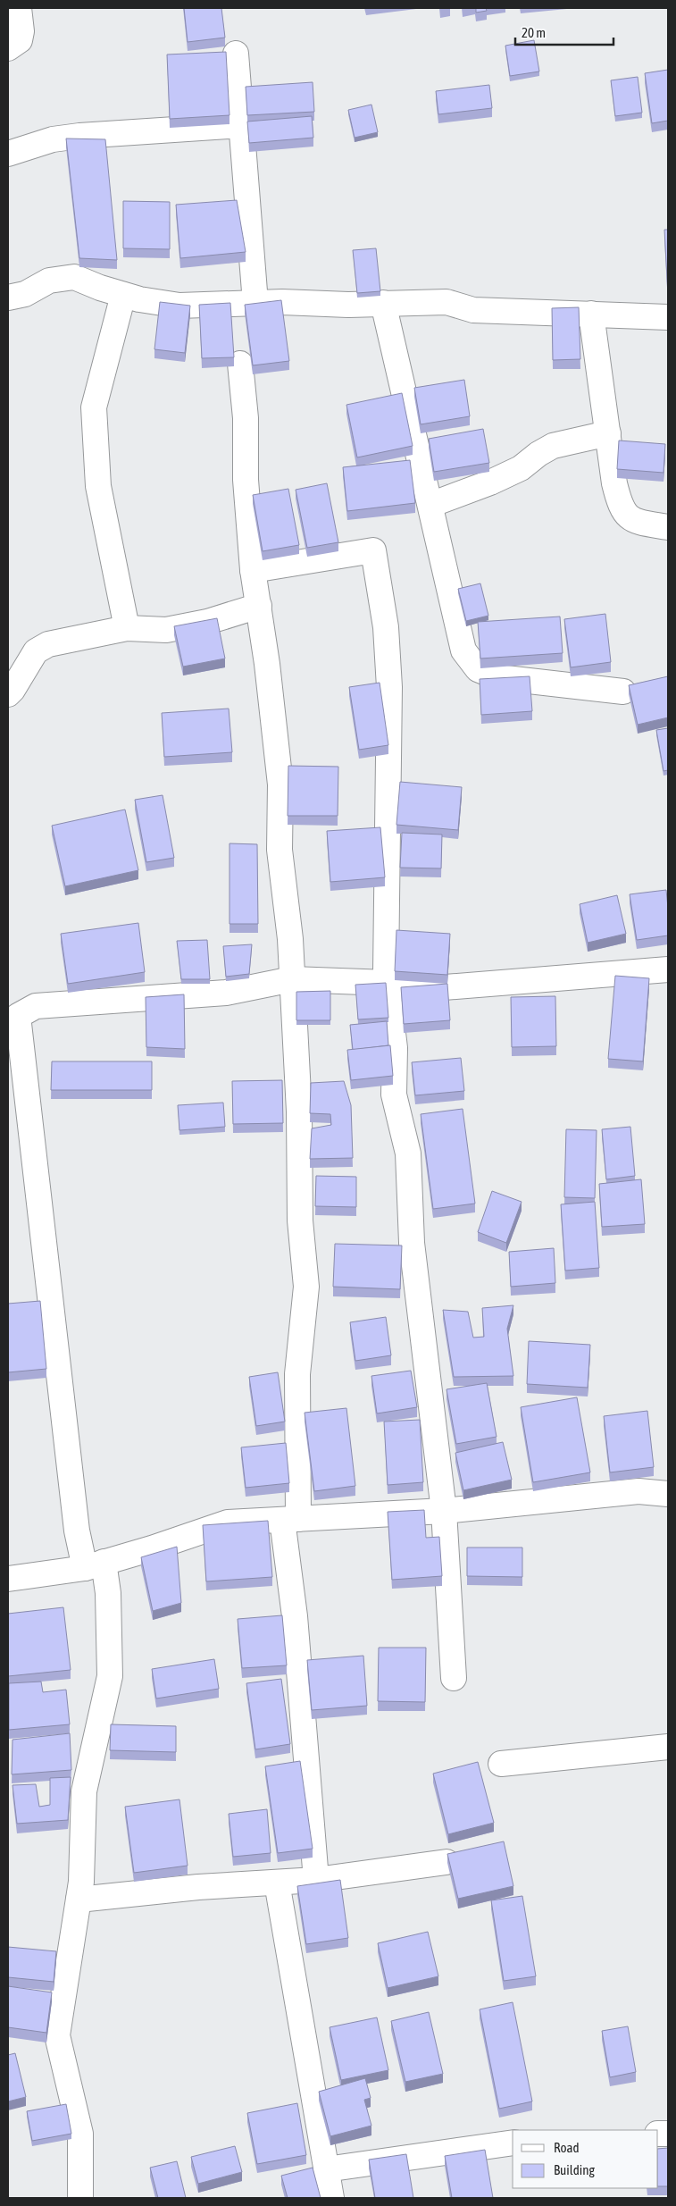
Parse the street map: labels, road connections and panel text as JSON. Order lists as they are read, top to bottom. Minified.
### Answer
{"legend":["Road","Building"],"scale_bar":"20 m"}
